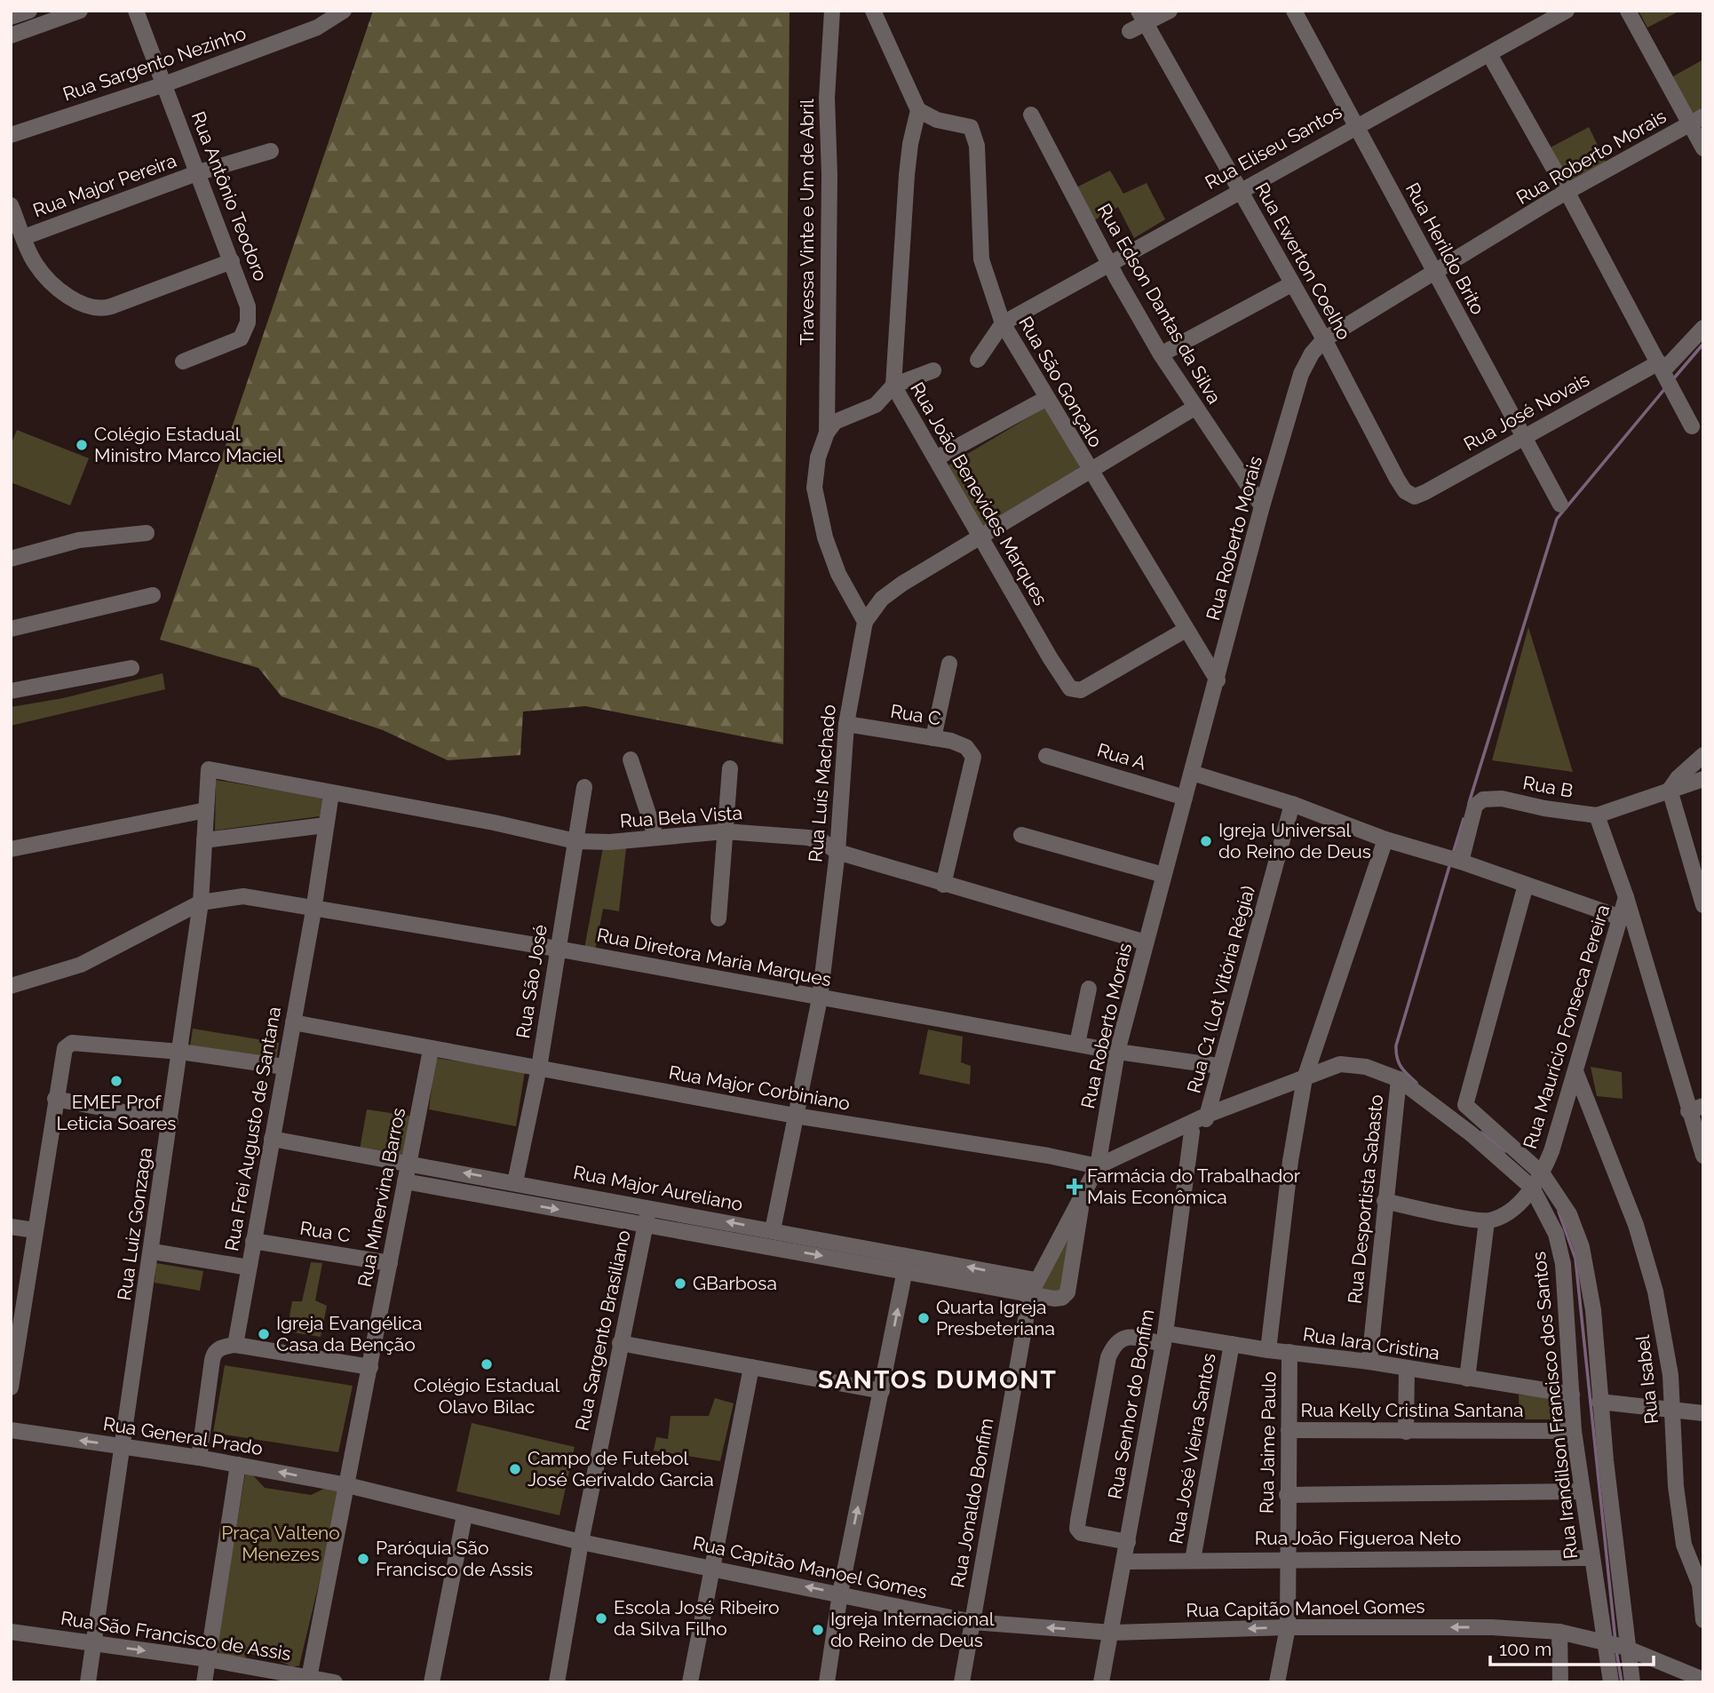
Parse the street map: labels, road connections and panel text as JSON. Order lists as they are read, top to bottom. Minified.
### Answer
{"streets":{"street":["Rua Sargento Nezinho","Rua Eliseu Santos","Rua Roberto Morais","Rua Major Pereira","Rua Antônio Teodoro","Travessa Vinte e Um de Abril","Rua Herildo Brito","Rua Ewerton Coelho","Rua Edson Dantas da Silva","Rua São Gonçalo","Rua José Novais","Rua João Benevides Marques","Rua C","Rua A","Rua Luís Machado","Rua B","Rua Bela Vista","Rua Diretora Maria Marques","Rua São José","Rua C1 (Lot Vitória Régia)","Rua Maurício Fonseca Pereira","Rua Major Corbiniano","Rua Frei Augusto de Santana","Rua Major Aureliano","Rua Minervina Barros","Rua Desportista Sabasto","Rua Luiz Gonzaga","Rua Sargento Brasiliano","Rua Iara Cristina","Rua Isabel","Rua Senhor do Bonfim","Rua Irandilson Francisco dos Santos","Rua Kelly Cristina Santana","Rua General Prado","Rua Jaime Paulo","Rua José Vieira Santos","Rua Jonaldo Bonfim","Rua João Figueroa Neto","Rua Capitão Manoel Gomes","Rua São Francisco de Assis"]},"crossings":[["Rua Sargento Nezinho","Rua Antônio Teodoro"],["Rua Eliseu Santos","Rua Herildo Brito"],["Rua Eliseu Santos","Rua Ewerton Coelho"],["Rua Eliseu Santos","Rua Edson Dantas da Silva"],["Rua Eliseu Santos","Rua São Gonçalo"],["Rua Roberto Morais","Rua Herildo Brito"],["Rua Roberto Morais","Rua Ewerton Coelho"],["Rua Roberto Morais","Rua Edson Dantas da Silva"],["Rua Roberto Morais","Rua São Gonçalo"],["Rua Roberto Morais","Rua A"],["Rua Roberto Morais","Rua Bela Vista"],["Rua Roberto Morais","Rua Diretora Maria Marques"],["Rua Roberto Morais","Rua Major Corbiniano"],["Rua Roberto Morais","Rua Major Aureliano"],["Rua Roberto Morais","Rua Jonaldo Bonfim"],["Rua Major Pereira","Rua Antônio Teodoro"],["Rua Herildo Brito","Rua José Novais"],["Rua Ewerton Coelho","Rua José Novais"],["Rua São Gonçalo","Rua João Benevides Marques"],["Rua C","Rua Luís Machado"],["Rua C","Rua Bela Vista"],["Rua C","Rua Frei Augusto de Santana"],["Rua C","Rua Minervina Barros"],["Rua Luís Machado","Rua Bela Vista"],["Rua Luís Machado","Rua Diretora Maria Marques"],["Rua Luís Machado","Rua Major Corbiniano"],["Rua Luís Machado","Rua Major Aureliano"],["Rua Bela Vista","Rua São José"],["Rua Bela Vista","Rua Frei Augusto de Santana"],["Rua Bela Vista","Rua Luiz Gonzaga"],["Rua Diretora Maria Marques","Rua São José"],["Rua Diretora Maria Marques","Rua C1 (Lot Vitória Régia)"],["Rua Diretora Maria Marques","Rua Frei Augusto de Santana"],["Rua Diretora Maria Marques","Rua Luiz Gonzaga"],["Rua São José","Rua Major Corbiniano"],["Rua São José","Rua Major Aureliano"],["Rua Maurício Fonseca Pereira","Rua Isabel"],["Rua Maurício Fonseca Pereira","Rua Irandilson Francisco dos Santos"],["Rua Major Corbiniano","Rua Frei Augusto de Santana"],["Rua Major Corbiniano","Rua Minervina Barros"],["Rua Frei Augusto de Santana","Rua Major Aureliano"],["Rua Major Aureliano","Rua Minervina Barros"],["Rua Major Aureliano","Rua Sargento Brasiliano"],["Rua Major Aureliano","Rua Jonaldo Bonfim"],["Rua Minervina Barros","Rua General Prado"],["Rua Minervina Barros","Rua Capitão Manoel Gomes"],["Rua Minervina Barros","Rua São Francisco de Assis"],["Rua Desportista Sabasto","Rua Iara Cristina"],["Rua Desportista Sabasto","Rua Irandilson Francisco dos Santos"],["Rua Luiz Gonzaga","Rua General Prado"],["Rua Luiz Gonzaga","Rua São Francisco de Assis"],["Rua Sargento Brasiliano","Rua Capitão Manoel Gomes"],["Rua Iara Cristina","Rua Senhor do Bonfim"],["Rua Iara Cristina","Rua Irandilson Francisco dos Santos"],["Rua Iara Cristina","Rua Jaime Paulo"],["Rua Iara Cristina","Rua José Vieira Santos"],["Rua Senhor do Bonfim","Rua João Figueroa Neto"],["Rua Senhor do Bonfim","Rua Capitão Manoel Gomes"],["Rua Irandilson Francisco dos Santos","Rua Kelly Cristina Santana"],["Rua Irandilson Francisco dos Santos","Rua João Figueroa Neto"],["Rua Irandilson Francisco dos Santos","Rua Capitão Manoel Gomes"],["Rua Kelly Cristina Santana","Rua Jaime Paulo"],["Rua General Prado","Rua Capitão Manoel Gomes"],["Rua Jaime Paulo","Rua João Figueroa Neto"],["Rua Jaime Paulo","Rua Capitão Manoel Gomes"],["Rua José Vieira Santos","Rua João Figueroa Neto"],["Rua Jonaldo Bonfim","Rua Capitão Manoel Gomes"]],"one_way":["Rua São Francisco de Assis"],"districts":["SANTOS DUMONT"],"parks":["Praça Valteno Menezes"],"places":{"other":["Colégio Estadual Ministro Marco Maciel","Igreja Universal do Reino de Deus","EMEF Prof Leticia Soares","GBarbosa","Quarta Igreja Presbeteriana","Igreja Evangélica Casa da Benção","Colégio Estadual Olavo Bilac","Campo de Futebol José Gerivaldo Garcia","Paróquia São Francisco de Assis","Escola José Ribeiro da Silva Filho","Igreja Internacional do Reino de Deus"],"health":["Farmácia do Trabalhador Mais Econômica"]},"scale_bar":"100 m"}
